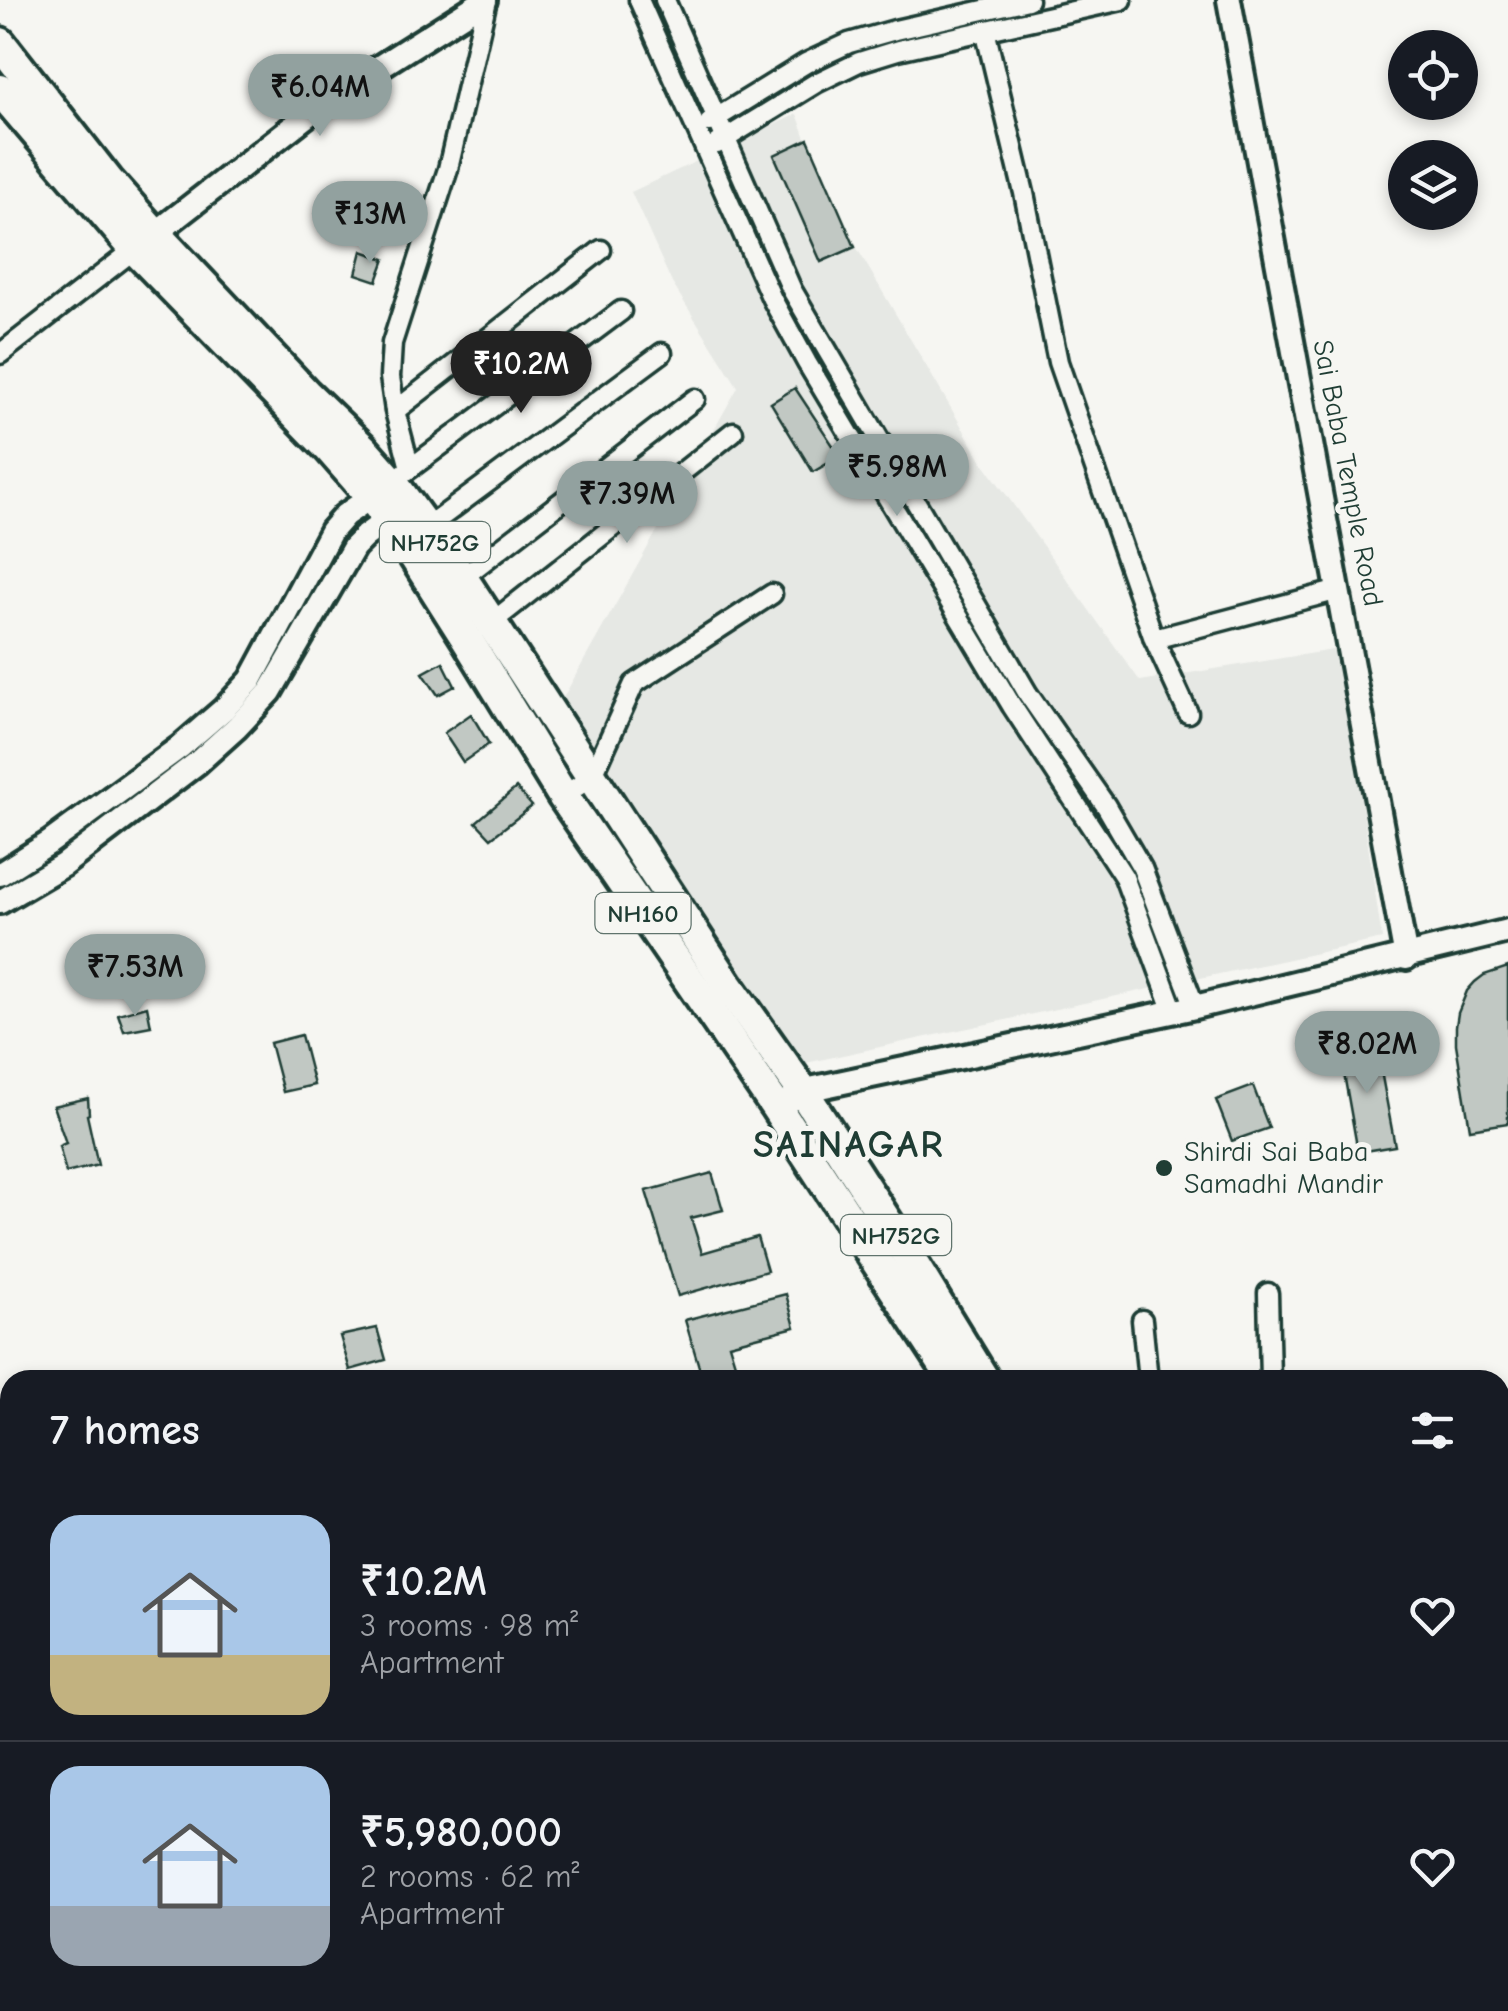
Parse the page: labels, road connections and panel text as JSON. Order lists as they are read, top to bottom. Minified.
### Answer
{"streets":{"highway":["NH752G","NH160"],"street":["Sai Baba Temple Road"]},"crossings":[["NH752G","NH160"]],"districts":["SAINAGAR"],"places":["Shirdi Sai Baba Samadhi Mandir"],"page":{"price":["₹6.04M","₹13M","₹10.2M","₹5.98M","₹7.39M","₹7.53M","₹8.02M"],"heading":"7 homes","list":[{"name":"₹10.2M","note":"3 rooms · 98 m² · Apartment"},{"name":"₹5,980,000","note":"2 rooms · 62 m² · Apartment"}]}}
